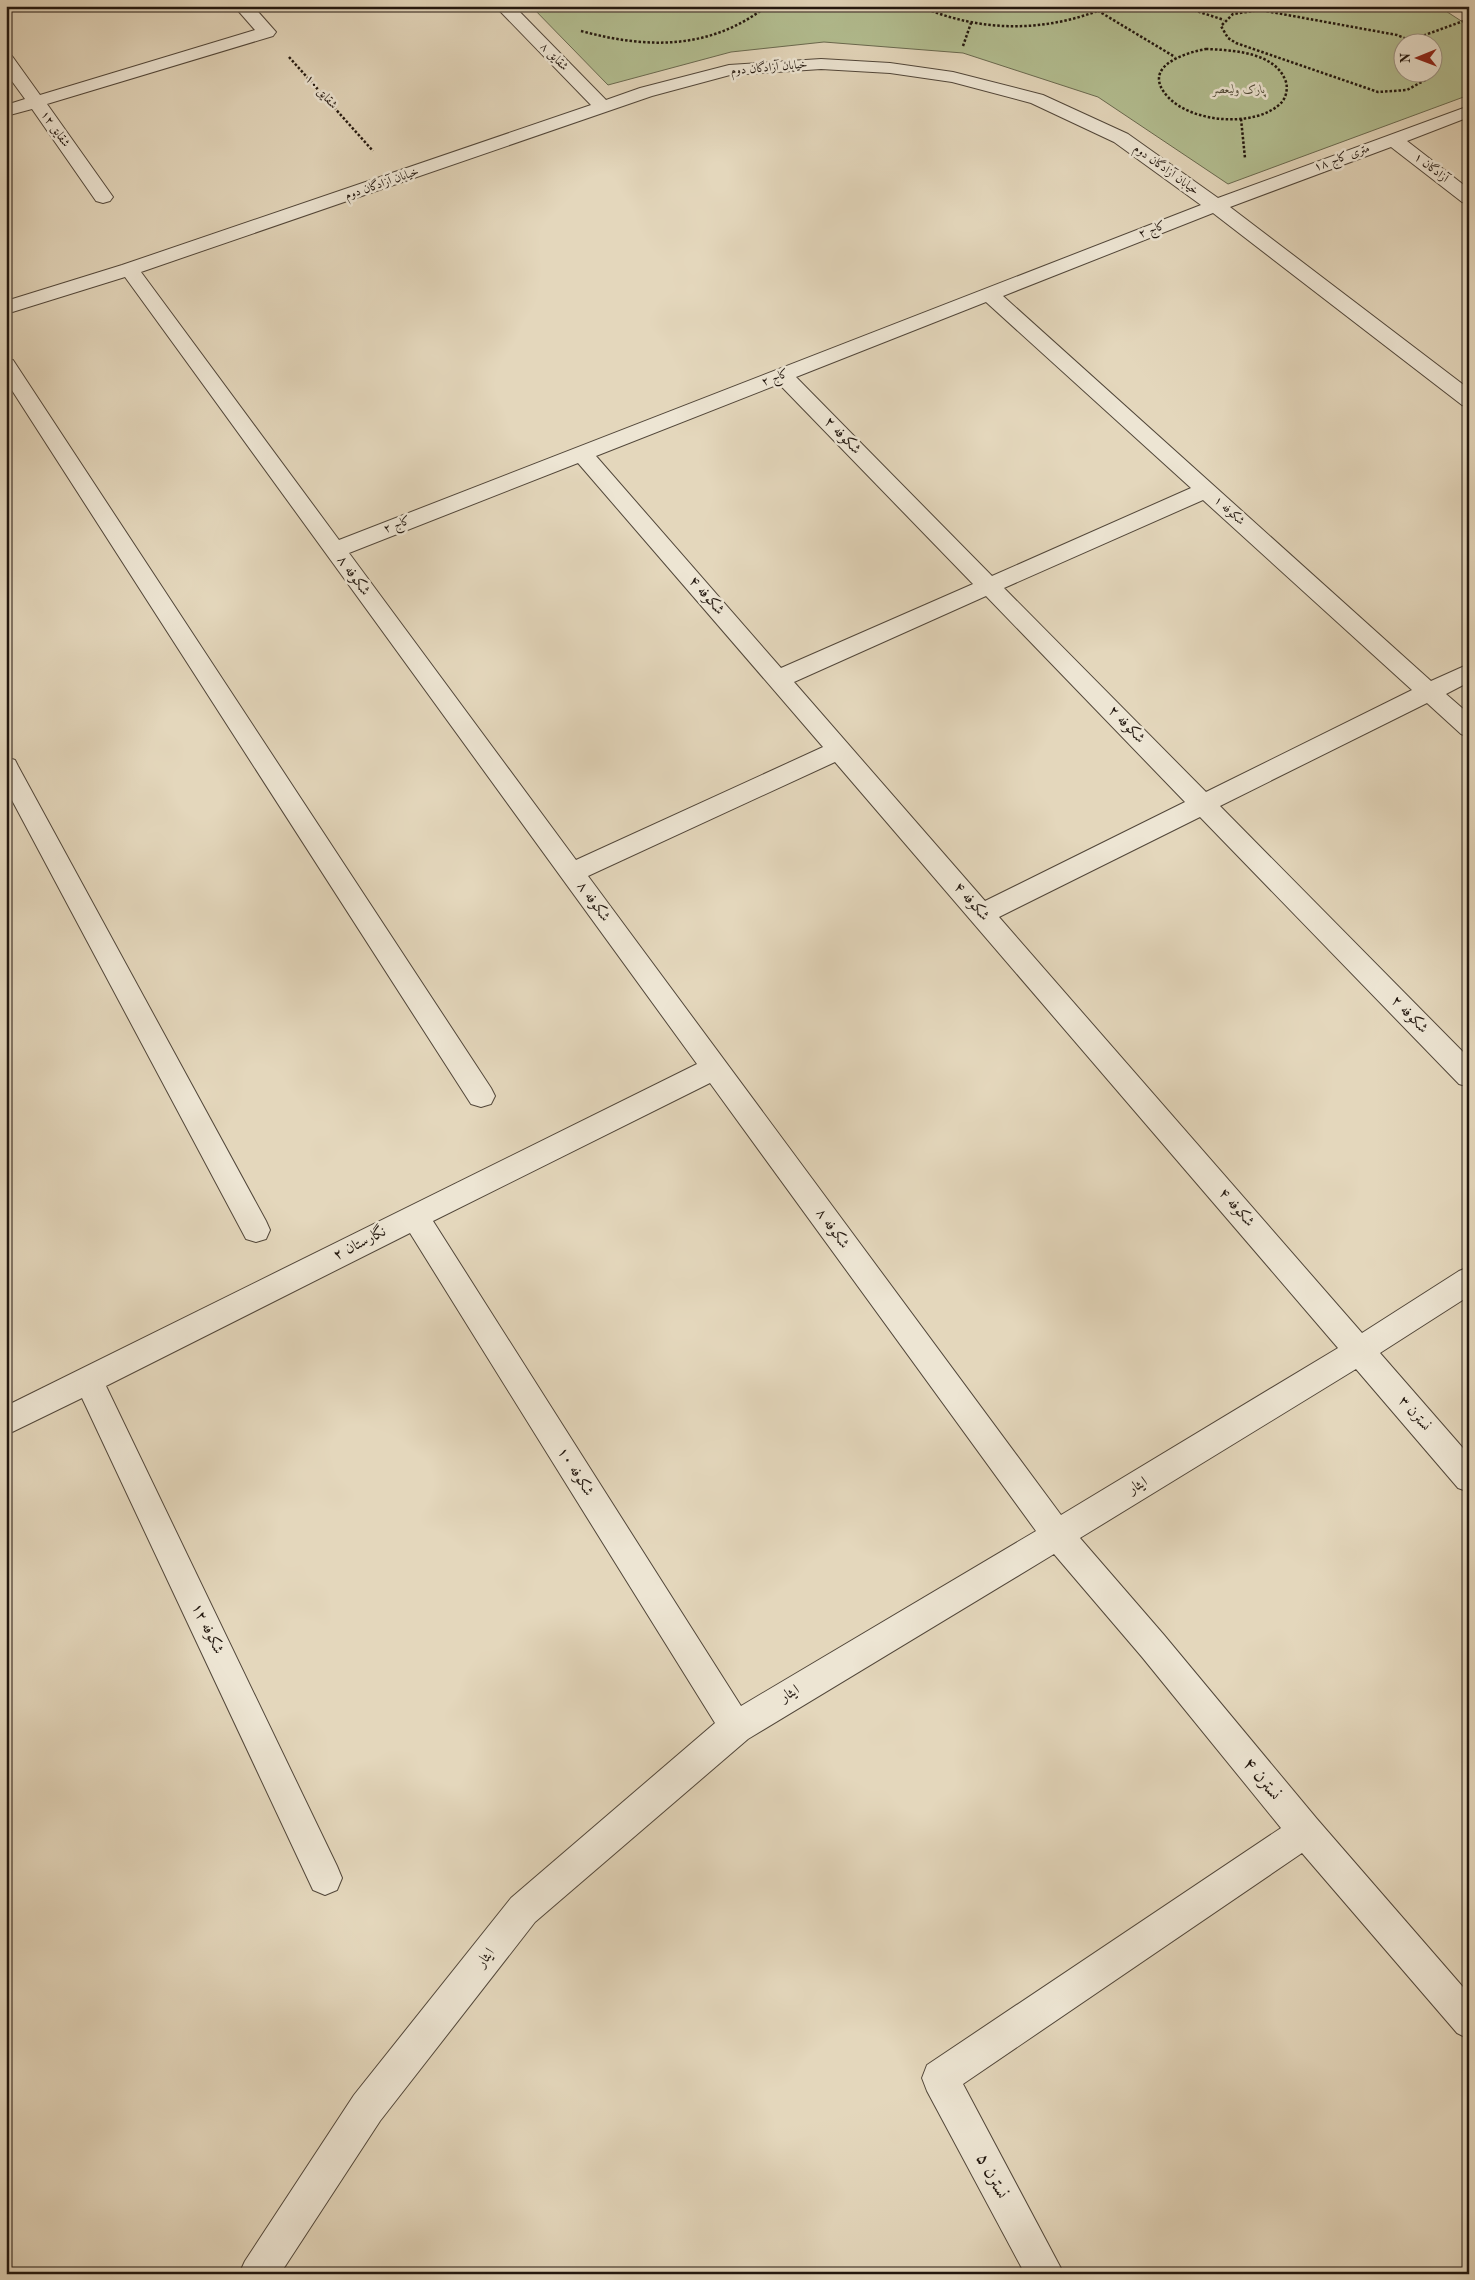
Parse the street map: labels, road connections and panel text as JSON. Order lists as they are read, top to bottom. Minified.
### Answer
{"streets":{"street":["شقایق ۸","خیابان آزادگان دوم","شقایق ۱۲","۱۸ متری کاج","آزادگان ۱","کاج ۲","شکوفه ۲","شکوفه ۱","شکوفه ۸","شکوفه ۴","نگارستان ۲","نسترن ۳","شکوفه ۱۰","ایثار","شکوفه ۱۲","نسترن ۴","نسترن ۵"],"path":["شقایق ۱۰"]},"crossings":[["شقایق ۸","خیابان آزادگان دوم"],["خیابان آزادگان دوم","شقایق ۱۰"],["خیابان آزادگان دوم","۱۸ متری کاج"],["خیابان آزادگان دوم","کاج ۲"],["خیابان آزادگان دوم","شکوفه ۸"],["۱۸ متری کاج","آزادگان ۱"],["۱۸ متری کاج","کاج ۲"],["کاج ۲","شکوفه ۲"],["کاج ۲","شکوفه ۱"],["کاج ۲","شکوفه ۸"],["کاج ۲","شکوفه ۴"],["شکوفه ۸","نگارستان ۲"],["شکوفه ۸","ایثار"],["شکوفه ۸","نسترن ۴"],["شکوفه ۴","نسترن ۳"],["شکوفه ۴","ایثار"],["نگارستان ۲","شکوفه ۱۰"],["نگارستان ۲","شکوفه ۱۲"],["نسترن ۳","ایثار"],["شکوفه ۱۰","ایثار"],["ایثار","نسترن ۴"],["نسترن ۴","نسترن ۵"]],"parks":["پارک ولیعصر"],"north":"left"}
